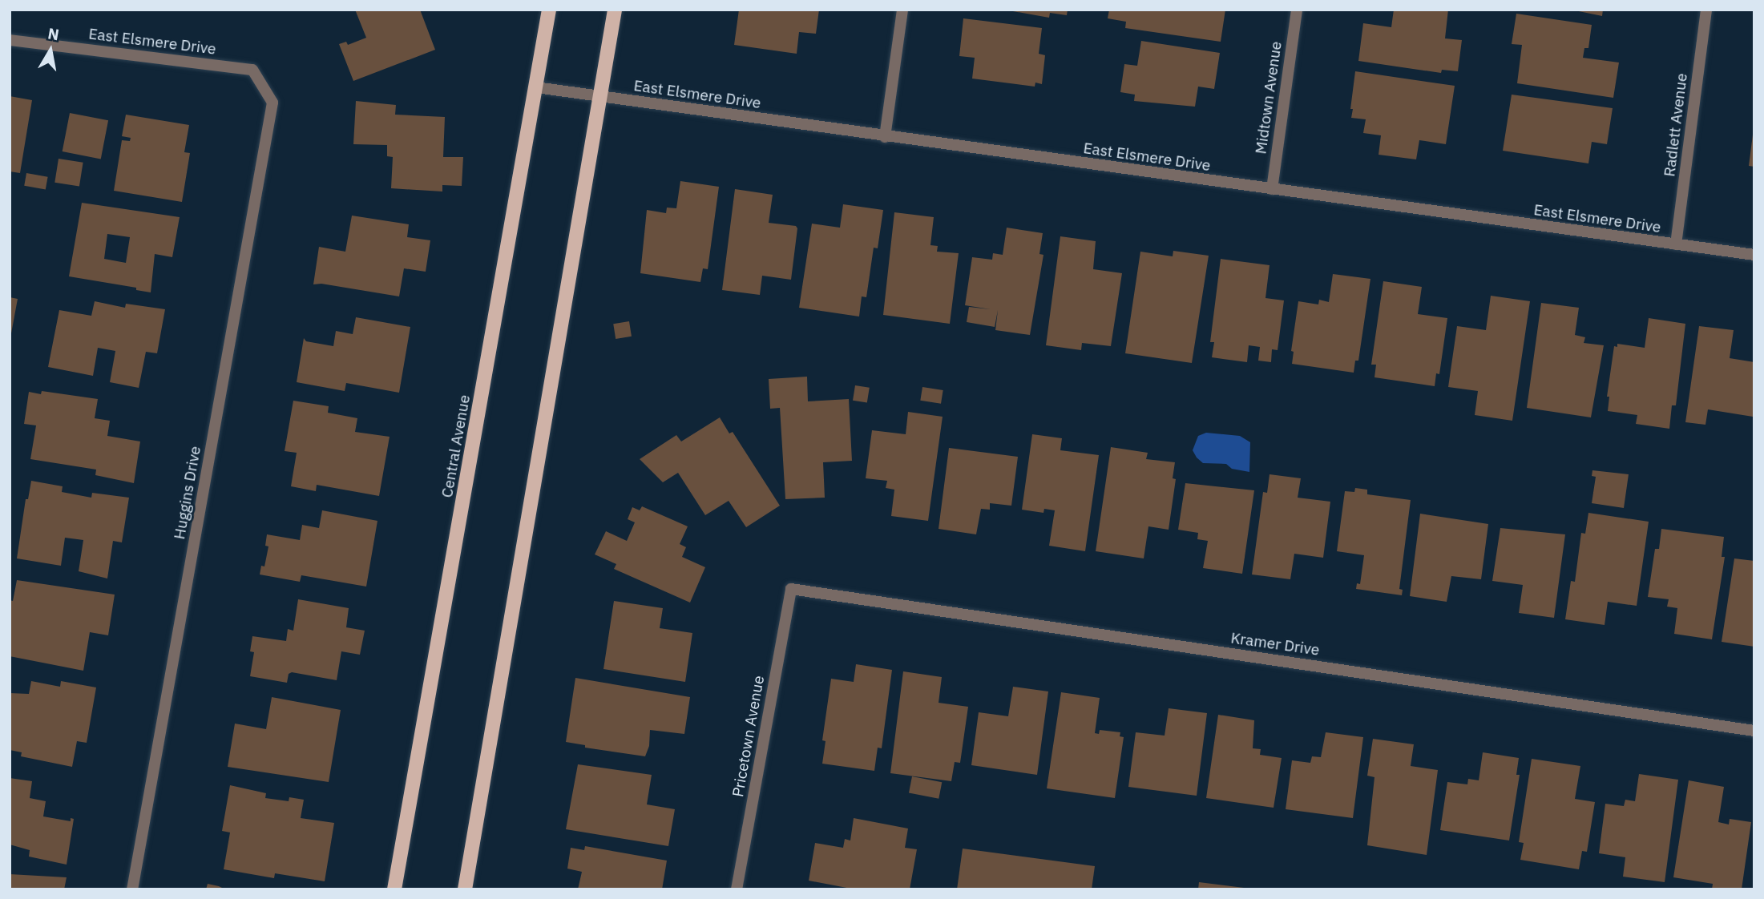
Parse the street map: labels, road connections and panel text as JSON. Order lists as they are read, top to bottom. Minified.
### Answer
{"streets":{"main road":["Central Avenue"],"street":["East Elsmere Drive","Midtown Avenue","Radlett Avenue","Huggins Drive","Kramer Drive","Pricetown Avenue"]},"crossings":[["East Elsmere Drive","Midtown Avenue"],["East Elsmere Drive","Radlett Avenue"],["East Elsmere Drive","Central Avenue"],["East Elsmere Drive","Huggins Drive"],["Kramer Drive","Pricetown Avenue"]],"north":"top"}
